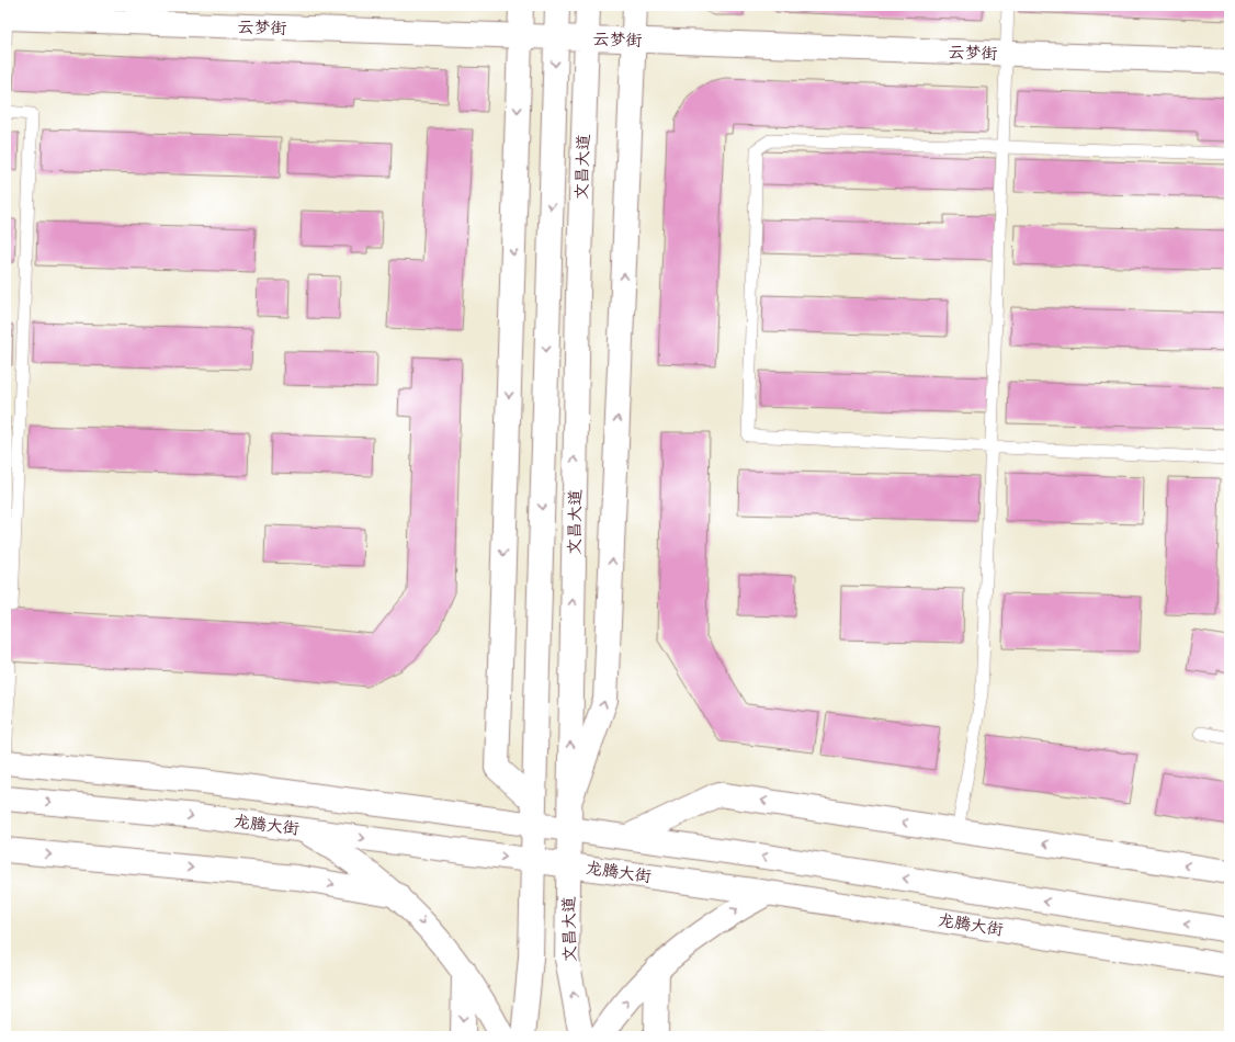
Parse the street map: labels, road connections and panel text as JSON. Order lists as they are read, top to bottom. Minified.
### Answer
{"streets":{"main road":["云梦街","文昌大道","龙腾大街"]},"crossings":[["云梦街","文昌大道"],["文昌大道","龙腾大街"]]}
